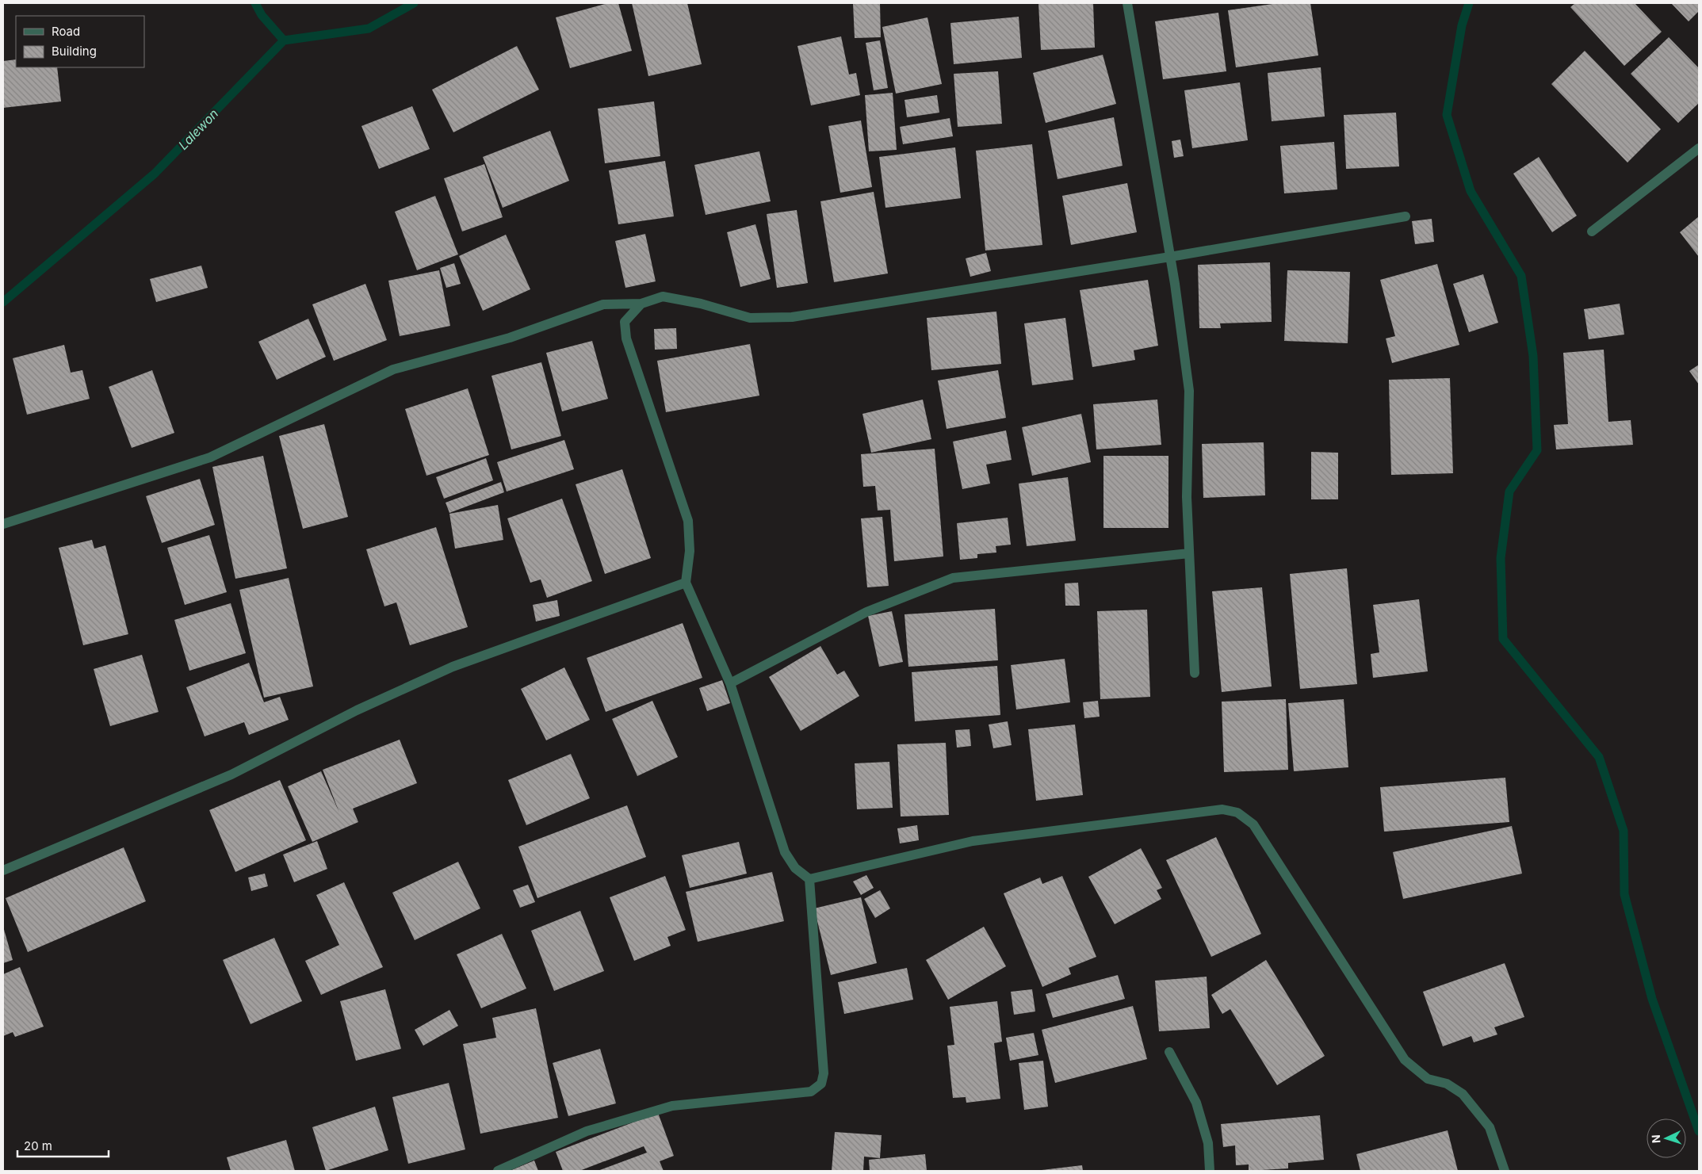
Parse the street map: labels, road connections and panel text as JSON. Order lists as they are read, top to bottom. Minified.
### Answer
{"water":["Lalewon"],"legend":["Road","Building"],"scale_bar":"20 m","north":"left"}
